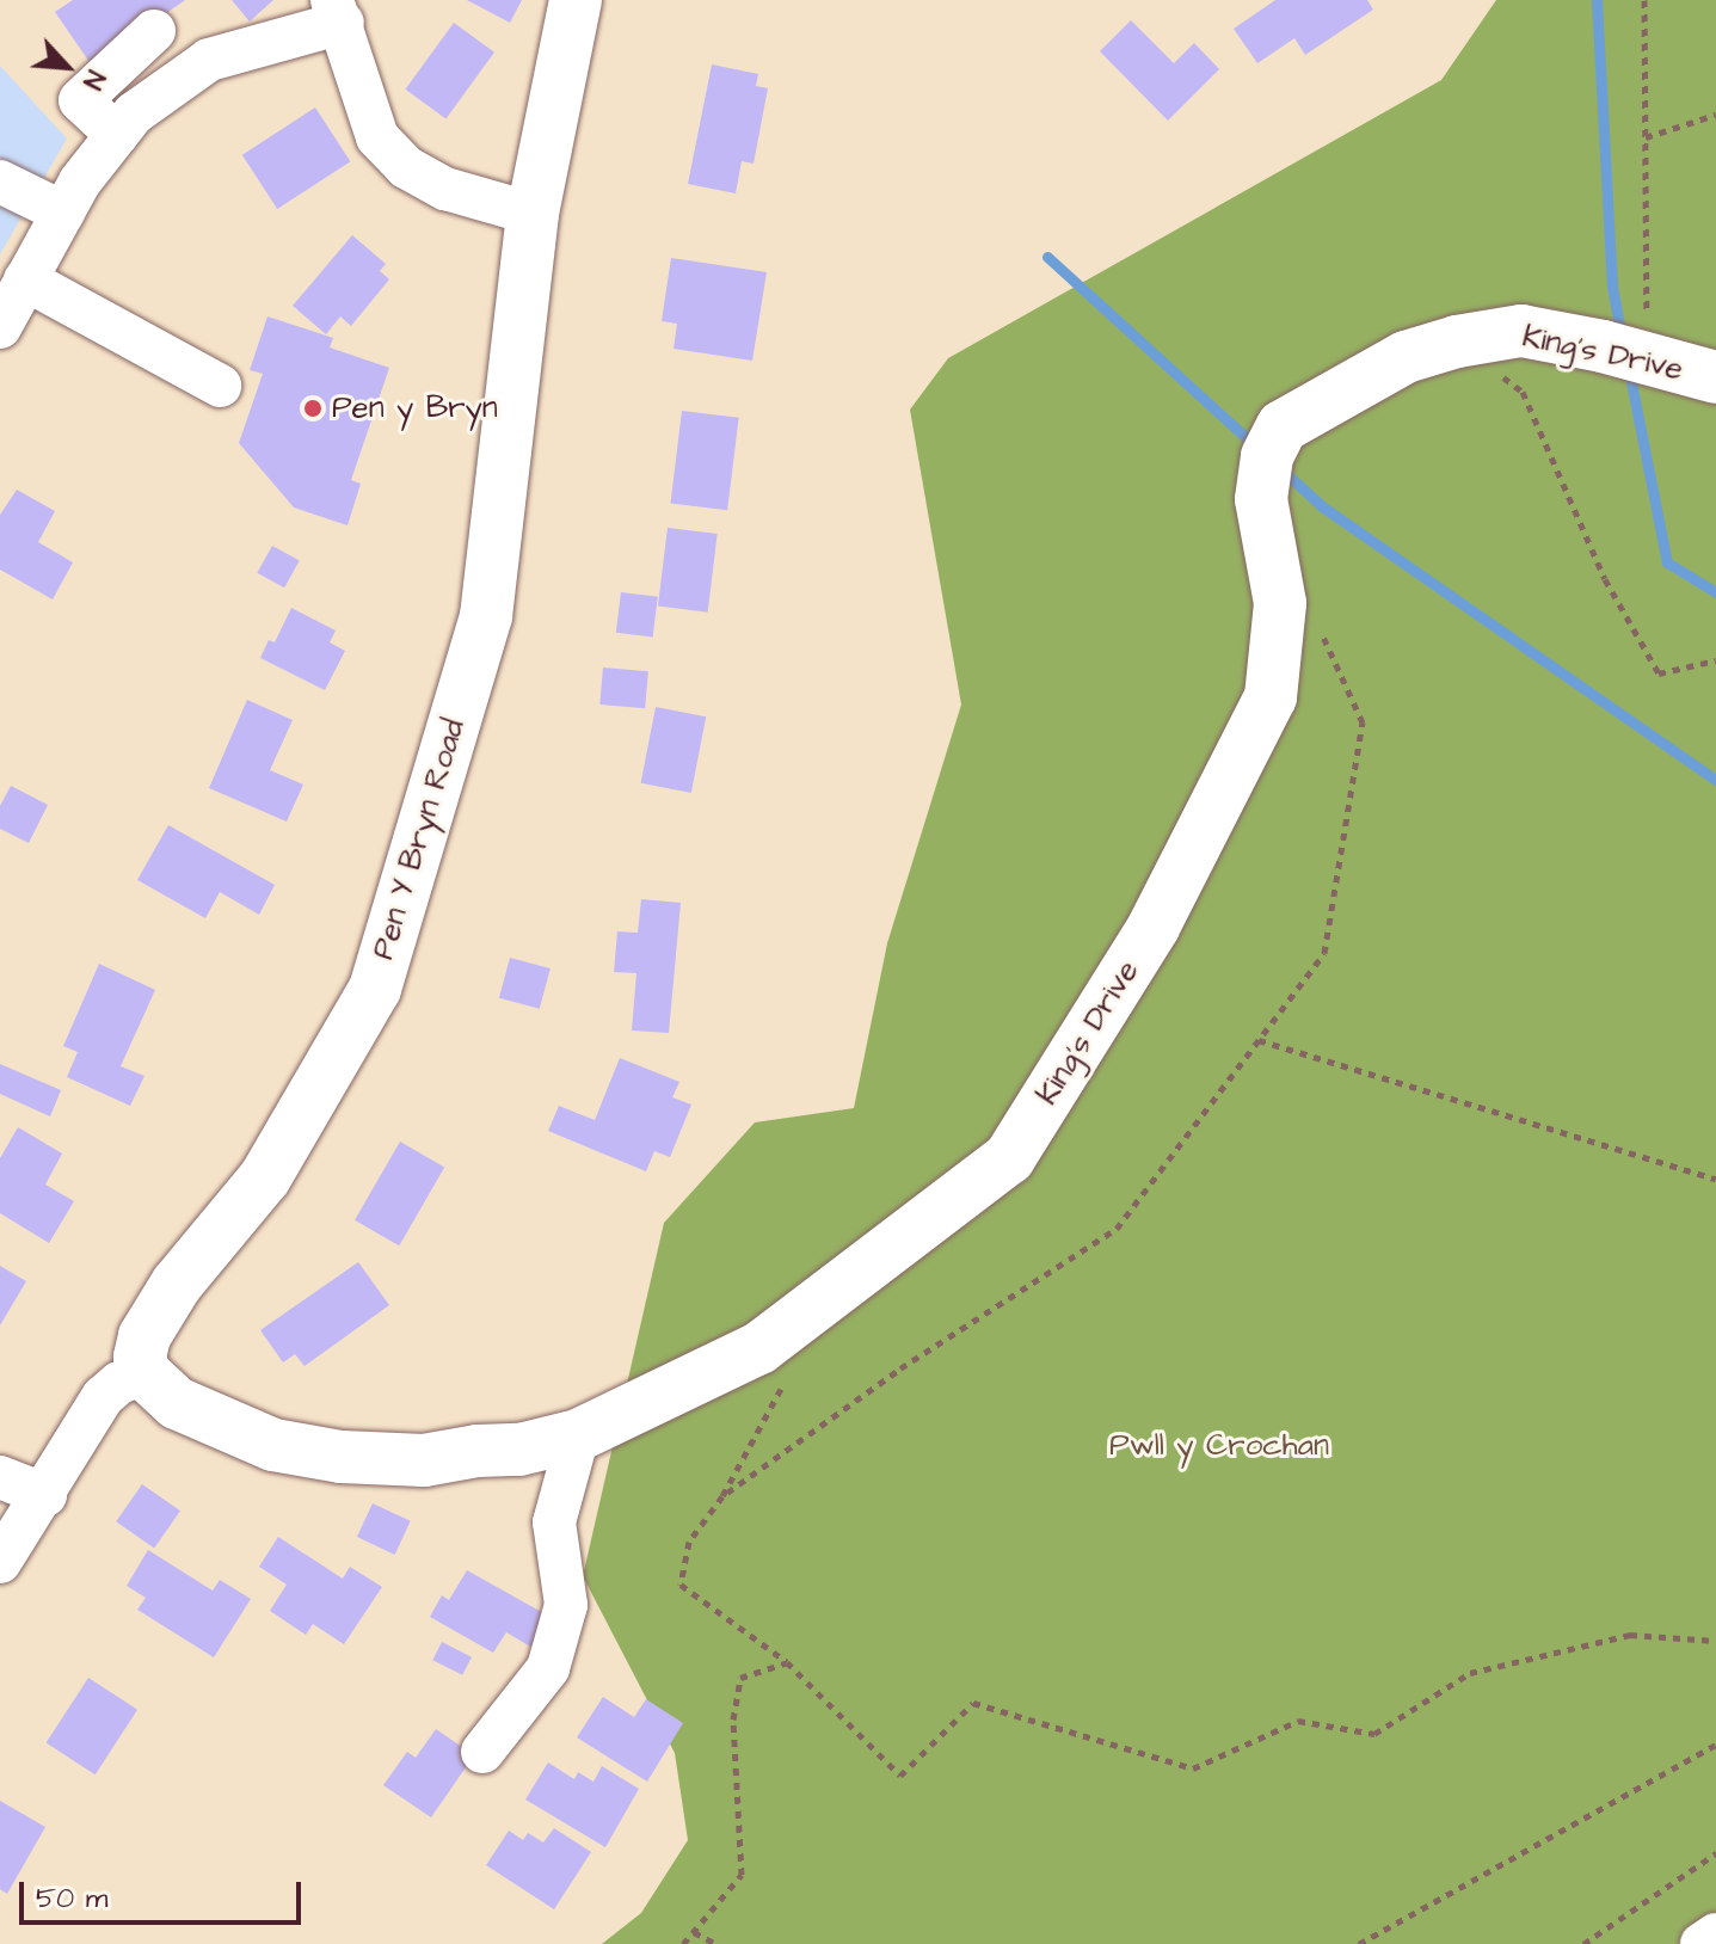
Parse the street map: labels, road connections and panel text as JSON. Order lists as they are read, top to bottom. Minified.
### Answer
{"streets":{"main road":["King's Drive","Pen Y Bryn Road"]},"crossings":[["King's Drive","Pen Y Bryn Road"]],"parks":["Pwll y Crochan"],"places":["Pen y Bryn"],"scale_bar":"50 m","north":"bottom right"}
